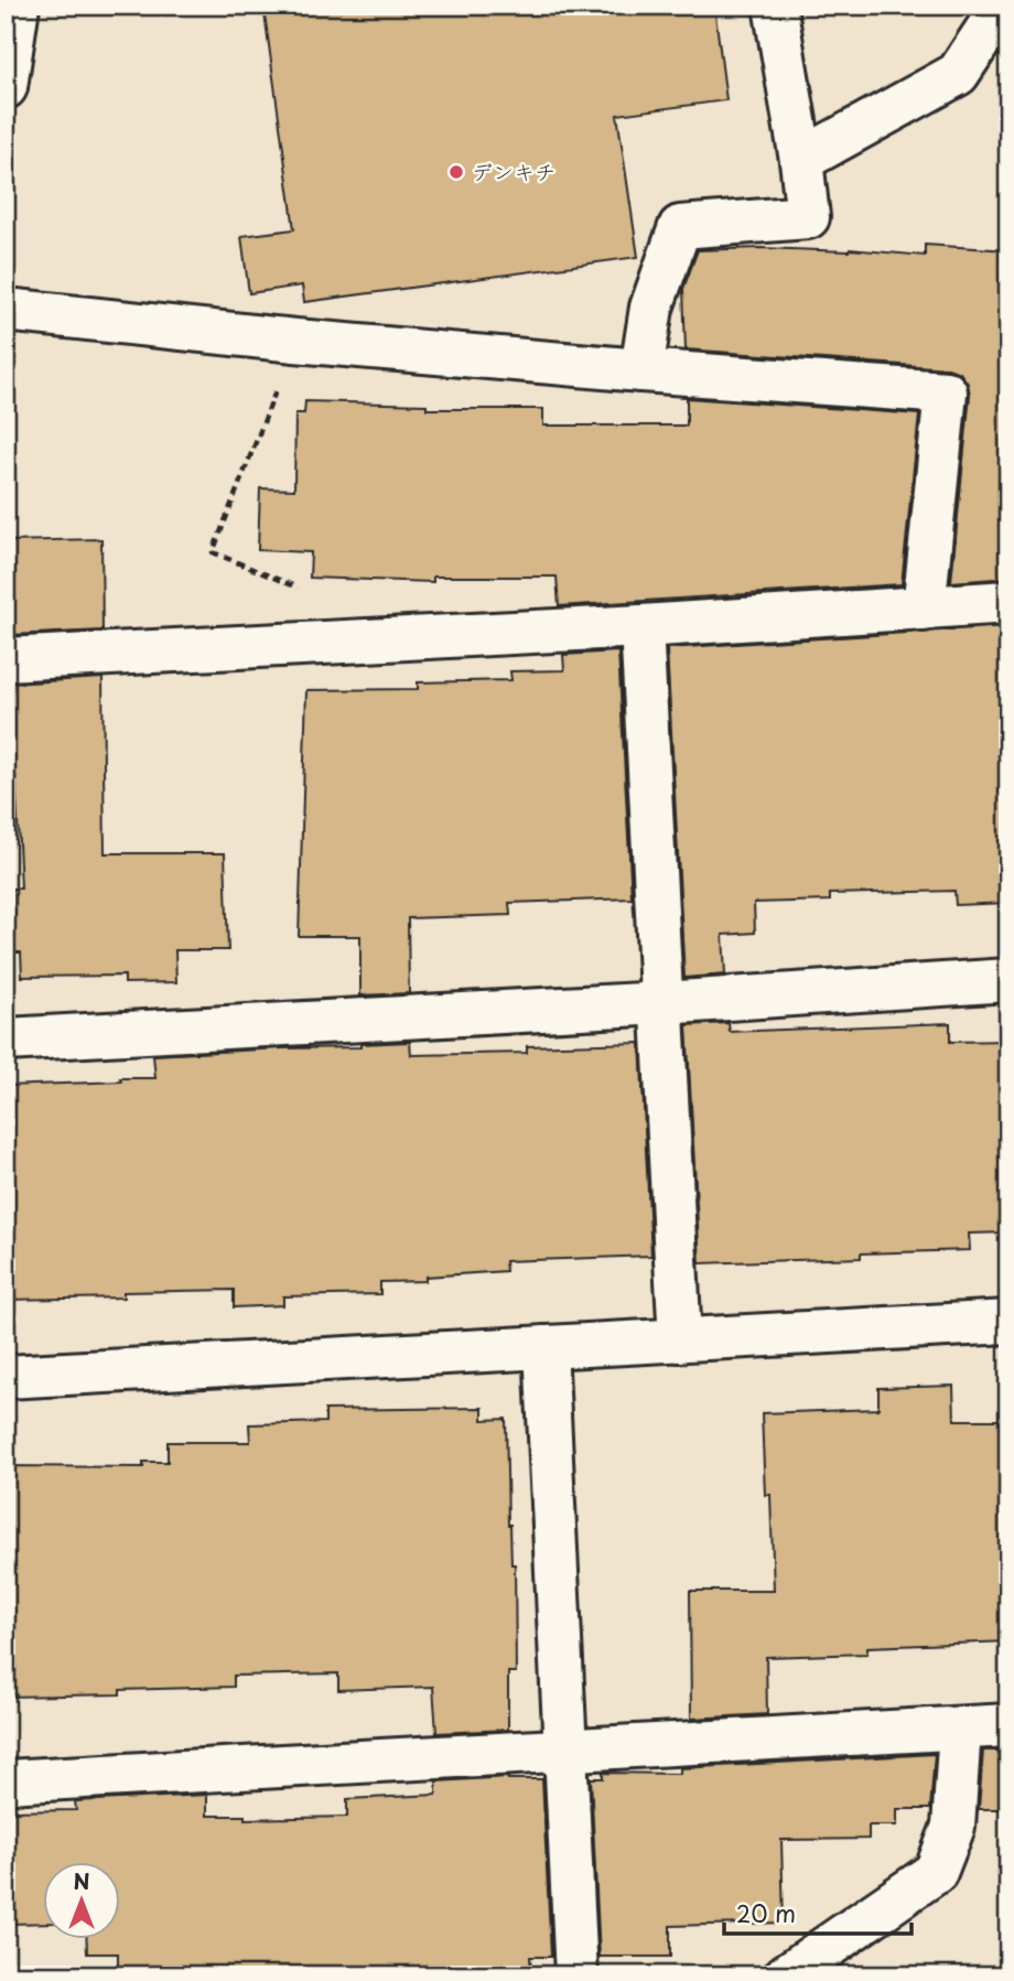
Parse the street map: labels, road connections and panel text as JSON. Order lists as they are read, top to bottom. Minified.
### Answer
{"places":["デンキチ"],"scale_bar":"20 m","north":"top"}
